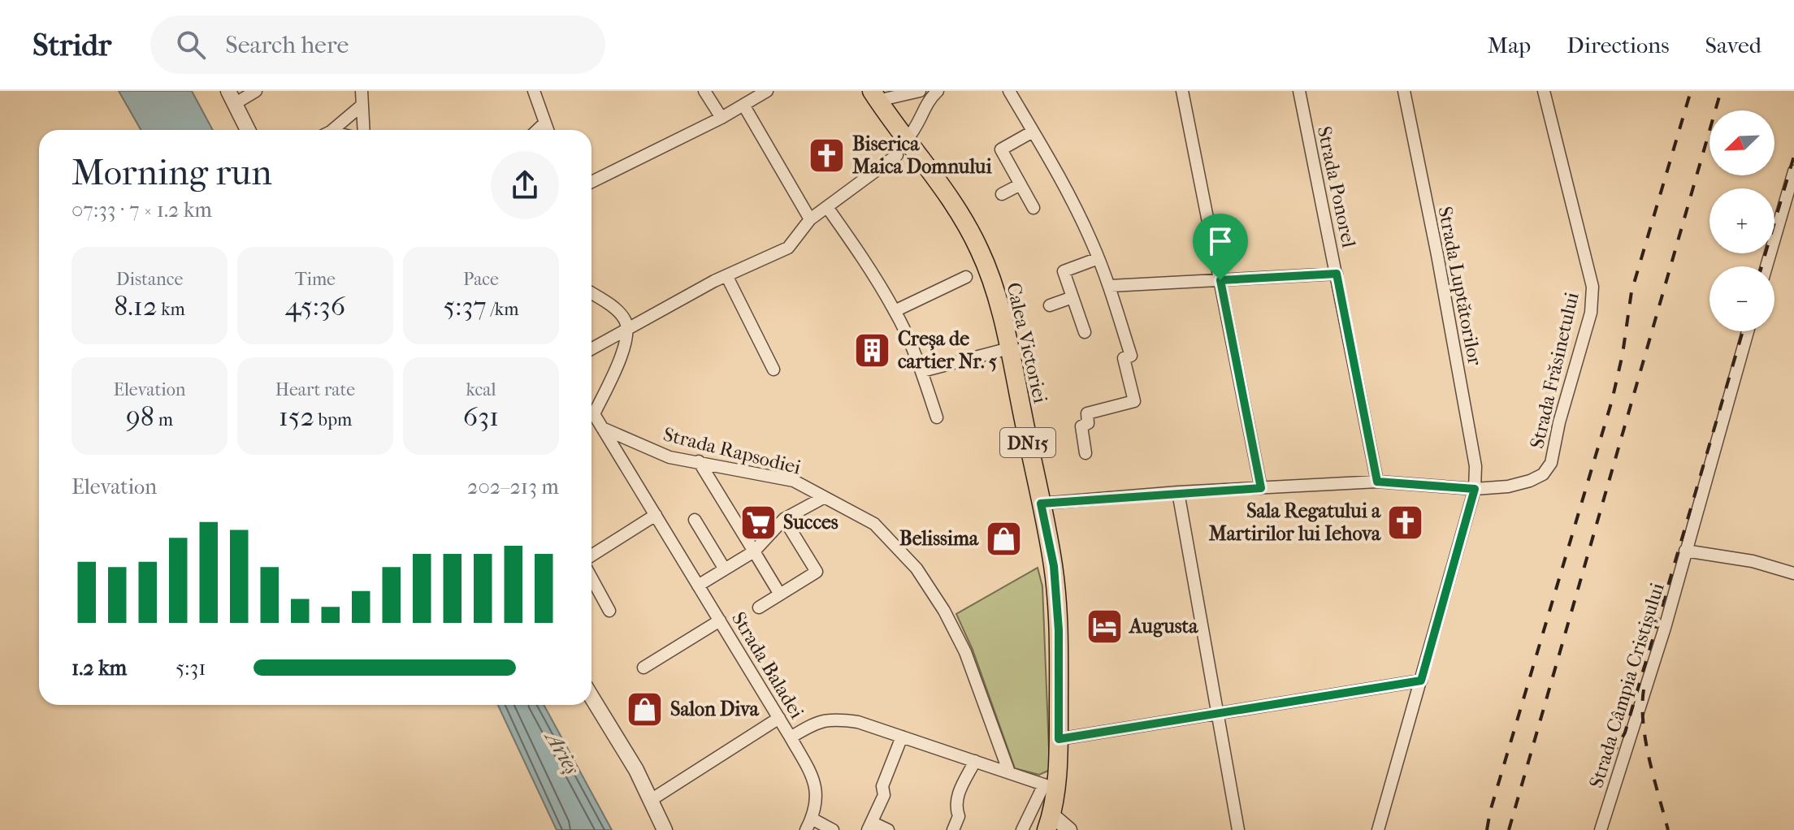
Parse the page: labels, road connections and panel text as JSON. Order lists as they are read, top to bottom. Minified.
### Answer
{"streets":{"main road":["Calea Victoriei","DN15"],"street":["Strada Ponorel","Strada Luptătorilor","Strada Frăsinetului","Strada Rapsodiei","Strada Baladei","Strada Câmpia Cristișului"]},"crossings":[["Strada Ponorel","Strada Frăsinetului"],["Strada Luptătorilor","Strada Frăsinetului"],["Calea Victoriei","Strada Frăsinetului"],["Calea Victoriei","Strada Baladei"],["Strada Rapsodiei","Strada Baladei"]],"water":["Arieș"],"places":{"church":["Biserica Maica Domnului","Sala Regatului a Martirilor lui Iehova"],"building":["Creșa de cartier Nr. 5"],"supermarket":["Succes"],"shop":["Belissima","Salon Diva"],"hotel":["Augusta"]},"north":"bottom left","page":{"header":"Stridr","search":"Search here","nav":["Map","Directions","Saved"],"map_buttons":["+","−"],"heading":["Morning run","07:33 · 7 × 1.2 km"],"stats":[["Distance","8.12 km"],["Time","45:36"],["Pace","5:37 /km"],["Elevation","98 m"],["Heart rate","152 bpm"],["kcal","631"]],"chart":["Elevation","202–213 m"],"list":[{"name":"1.2 km","note":"5:31"}]}}
